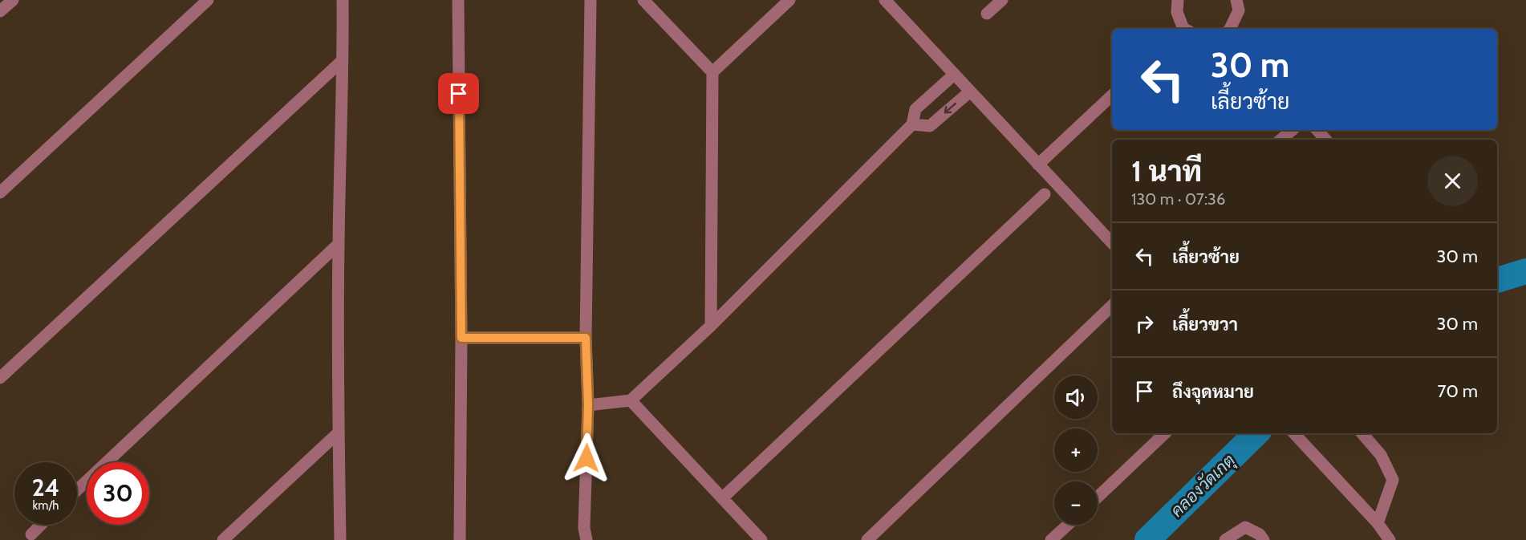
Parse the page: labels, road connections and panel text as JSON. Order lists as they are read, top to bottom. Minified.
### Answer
{"water":["คลองวัดเกตุ"],"page":{"turn":["30 m","เลี้ยวซ้าย"],"heading":["1 นาที","130 m · 07:36"],"list":[{"name":"เลี้ยวซ้าย","value":"30 m"},{"name":"เลี้ยวขวา","value":"30 m"},{"name":"ถึงจุดหมาย","value":"70 m"}],"map_buttons":["+","−"],"speed":"24 km/h","limit":"30"}}
